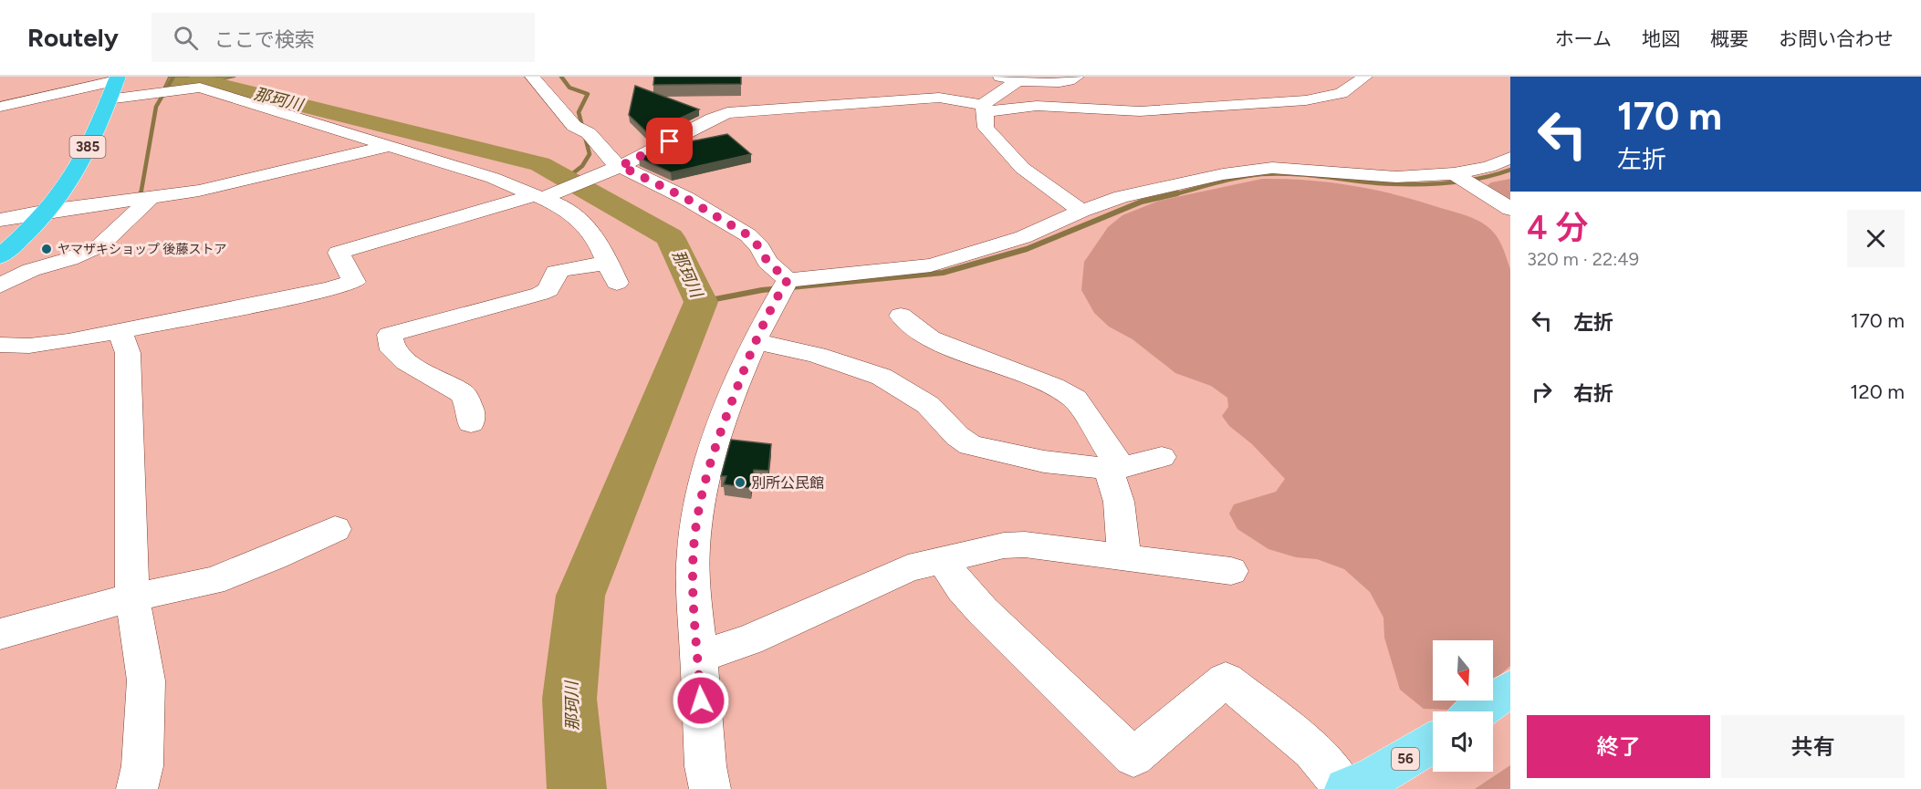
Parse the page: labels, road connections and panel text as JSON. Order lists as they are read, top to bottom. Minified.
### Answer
{"streets":{"highway":["385"],"main road":["56"]},"water":["那珂川"],"places":["ヤマザキショップ 後藤ストア","別所公民館"],"north":"bottom","page":{"header":"Routely","search":"ここで検索","nav":["ホーム","地図","概要","お問い合わせ"],"turn":["170 m","左折"],"heading":["4 分","320 m · 22:49"],"list":[{"name":"左折","value":"170 m"},{"name":"右折","value":"120 m"}],"buttons":["終了","共有"]}}
